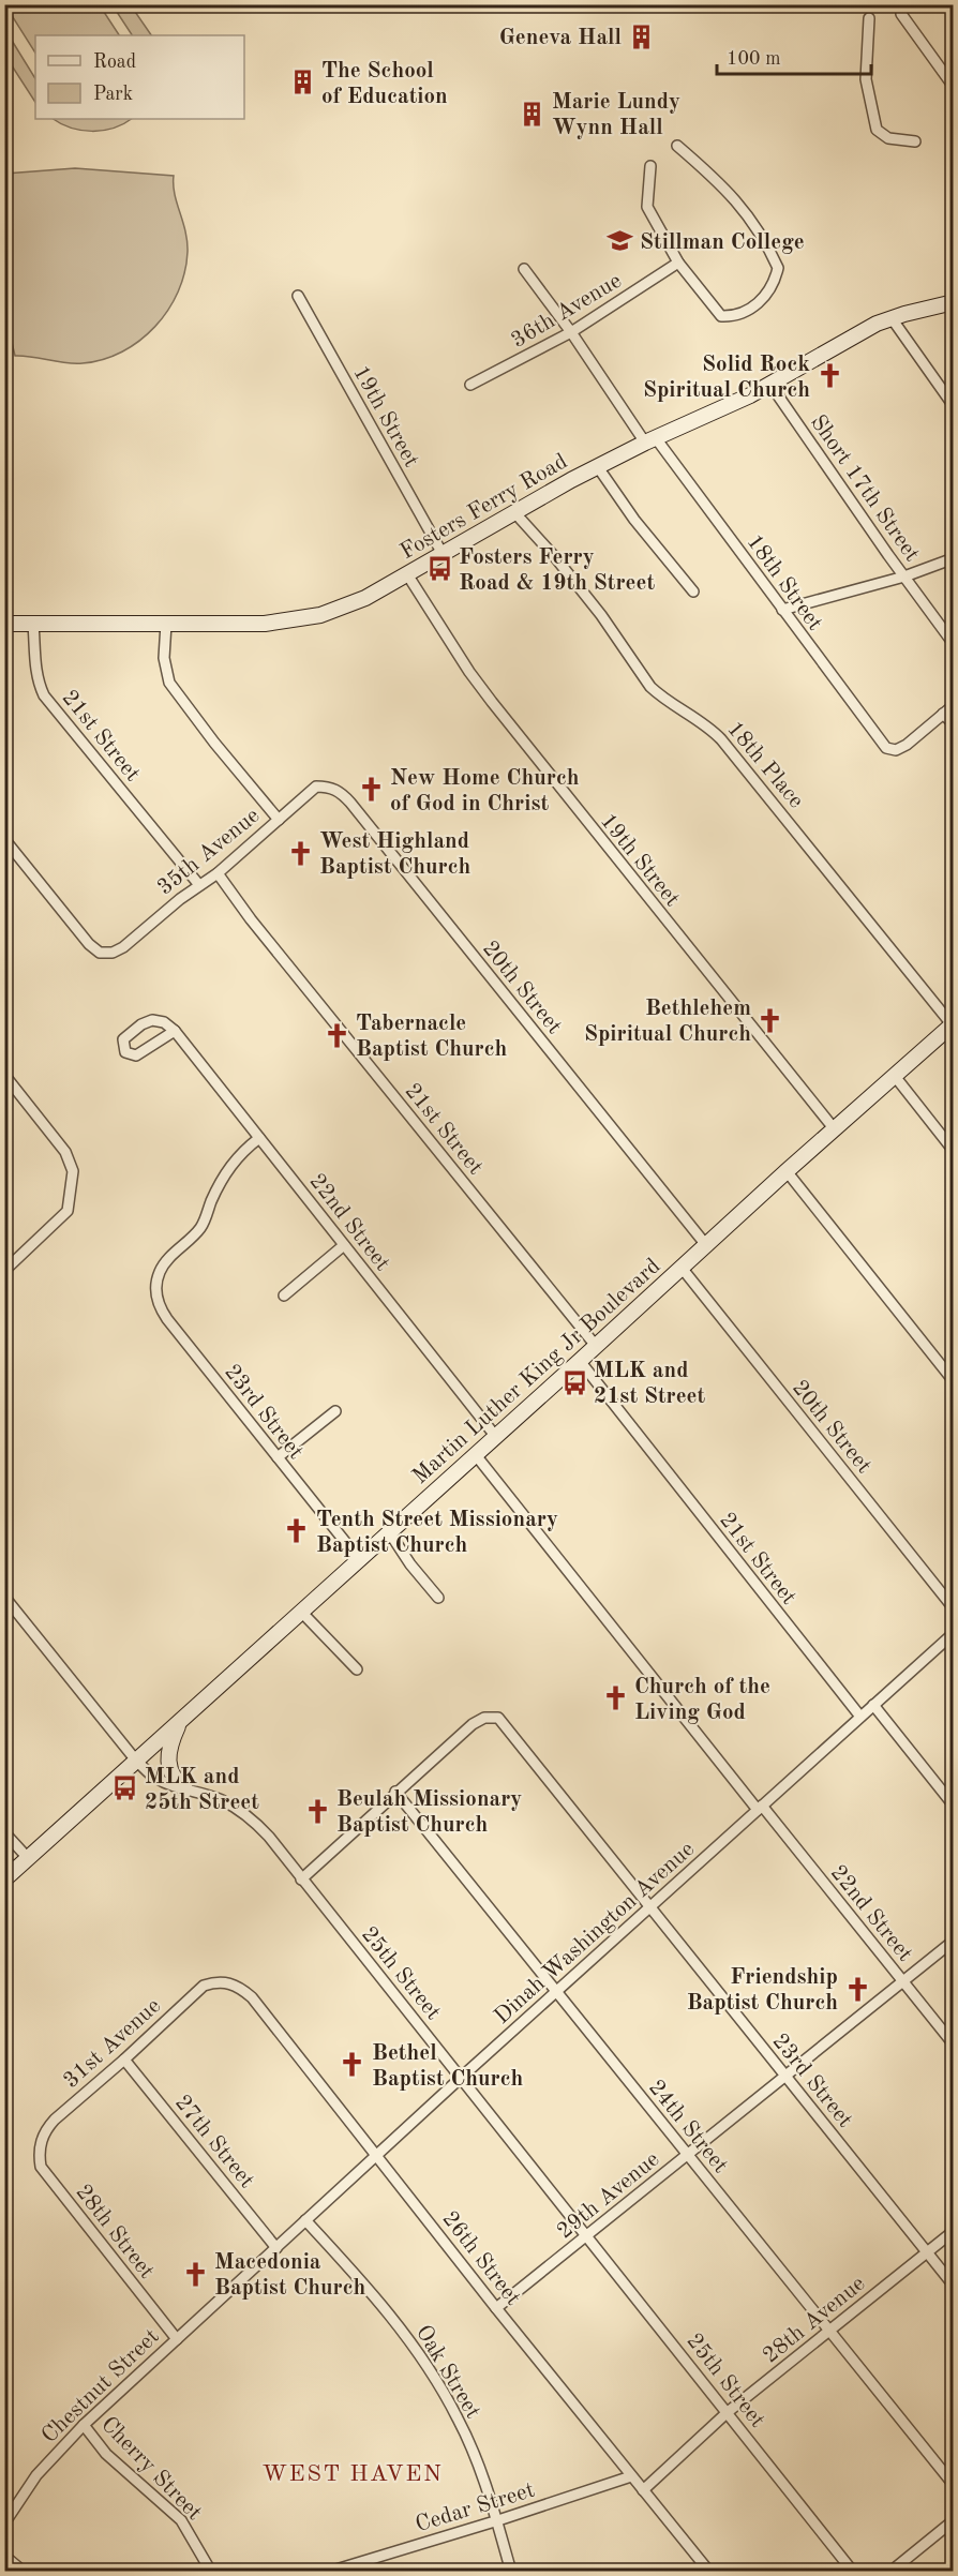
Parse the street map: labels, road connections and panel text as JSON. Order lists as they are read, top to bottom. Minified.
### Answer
{"streets":{"main road":["Fosters Ferry Road","Martin Luther King Jr Boulevard"],"street":["36th Avenue","19th Street","Short 17th Street","18th Street","21st Street","18th Place","35th Avenue","20th Street","22nd Street","23rd Street","Dinah Washington Avenue","25th Street","31st Avenue","24th Street","27th Street","29th Avenue","28th Street","26th Street","28th Avenue","Oak Street","Chestnut Street","Cherry Street","Cedar Street"]},"crossings":[["36th Avenue","18th Street"],["19th Street","Fosters Ferry Road"],["19th Street","Martin Luther King Jr Boulevard"],["Short 17th Street","Fosters Ferry Road"],["Fosters Ferry Road","18th Street"],["Fosters Ferry Road","21st Street"],["Fosters Ferry Road","18th Place"],["21st Street","35th Avenue"],["21st Street","Martin Luther King Jr Boulevard"],["21st Street","Dinah Washington Avenue"],["18th Place","Martin Luther King Jr Boulevard"],["35th Avenue","20th Street"],["20th Street","Martin Luther King Jr Boulevard"],["22nd Street","Martin Luther King Jr Boulevard"],["22nd Street","23rd Street"],["22nd Street","Dinah Washington Avenue"],["22nd Street","29th Avenue"],["Martin Luther King Jr Boulevard","23rd Street"],["Martin Luther King Jr Boulevard","25th Street"],["23rd Street","Dinah Washington Avenue"],["23rd Street","24th Street"],["23rd Street","29th Avenue"],["23rd Street","28th Avenue"],["Dinah Washington Avenue","25th Street"],["Dinah Washington Avenue","24th Street"],["Dinah Washington Avenue","27th Street"],["Dinah Washington Avenue","28th Street"],["Dinah Washington Avenue","26th Street"],["Dinah Washington Avenue","Oak Street"],["Dinah Washington Avenue","Chestnut Street"],["25th Street","29th Avenue"],["25th Street","28th Avenue"],["31st Avenue","27th Street"],["31st Avenue","28th Street"],["31st Avenue","26th Street"],["24th Street","29th Avenue"],["24th Street","28th Avenue"],["29th Avenue","26th Street"],["28th Street","Chestnut Street"],["26th Street","28th Avenue"],["26th Street","Cedar Street"],["Oak Street","Cedar Street"],["Chestnut Street","Cherry Street"]],"districts":["WEST HAVEN"],"places":{"building":["Geneva Hall","The School of Education","Marie Lundy Wynn Hall"],"school or university":["Stillman College"],"church":["Solid Rock Spiritual Church","New Home Church of God in Christ","West Highland Baptist Church","Bethlehem Spiritual Church","Tabernacle Baptist Church","Tenth Street Missionary Baptist Church","Church of the Living God","Beulah Missionary Baptist Church","Friendship Baptist Church","Bethel Baptist Church","Macedonia Baptist Church"],"bus stop":["Fosters Ferry Road & 19th Street","MLK and 21st Street","MLK and 25th Street"]},"legend":["Road","Park"],"scale_bar":"100 m"}
